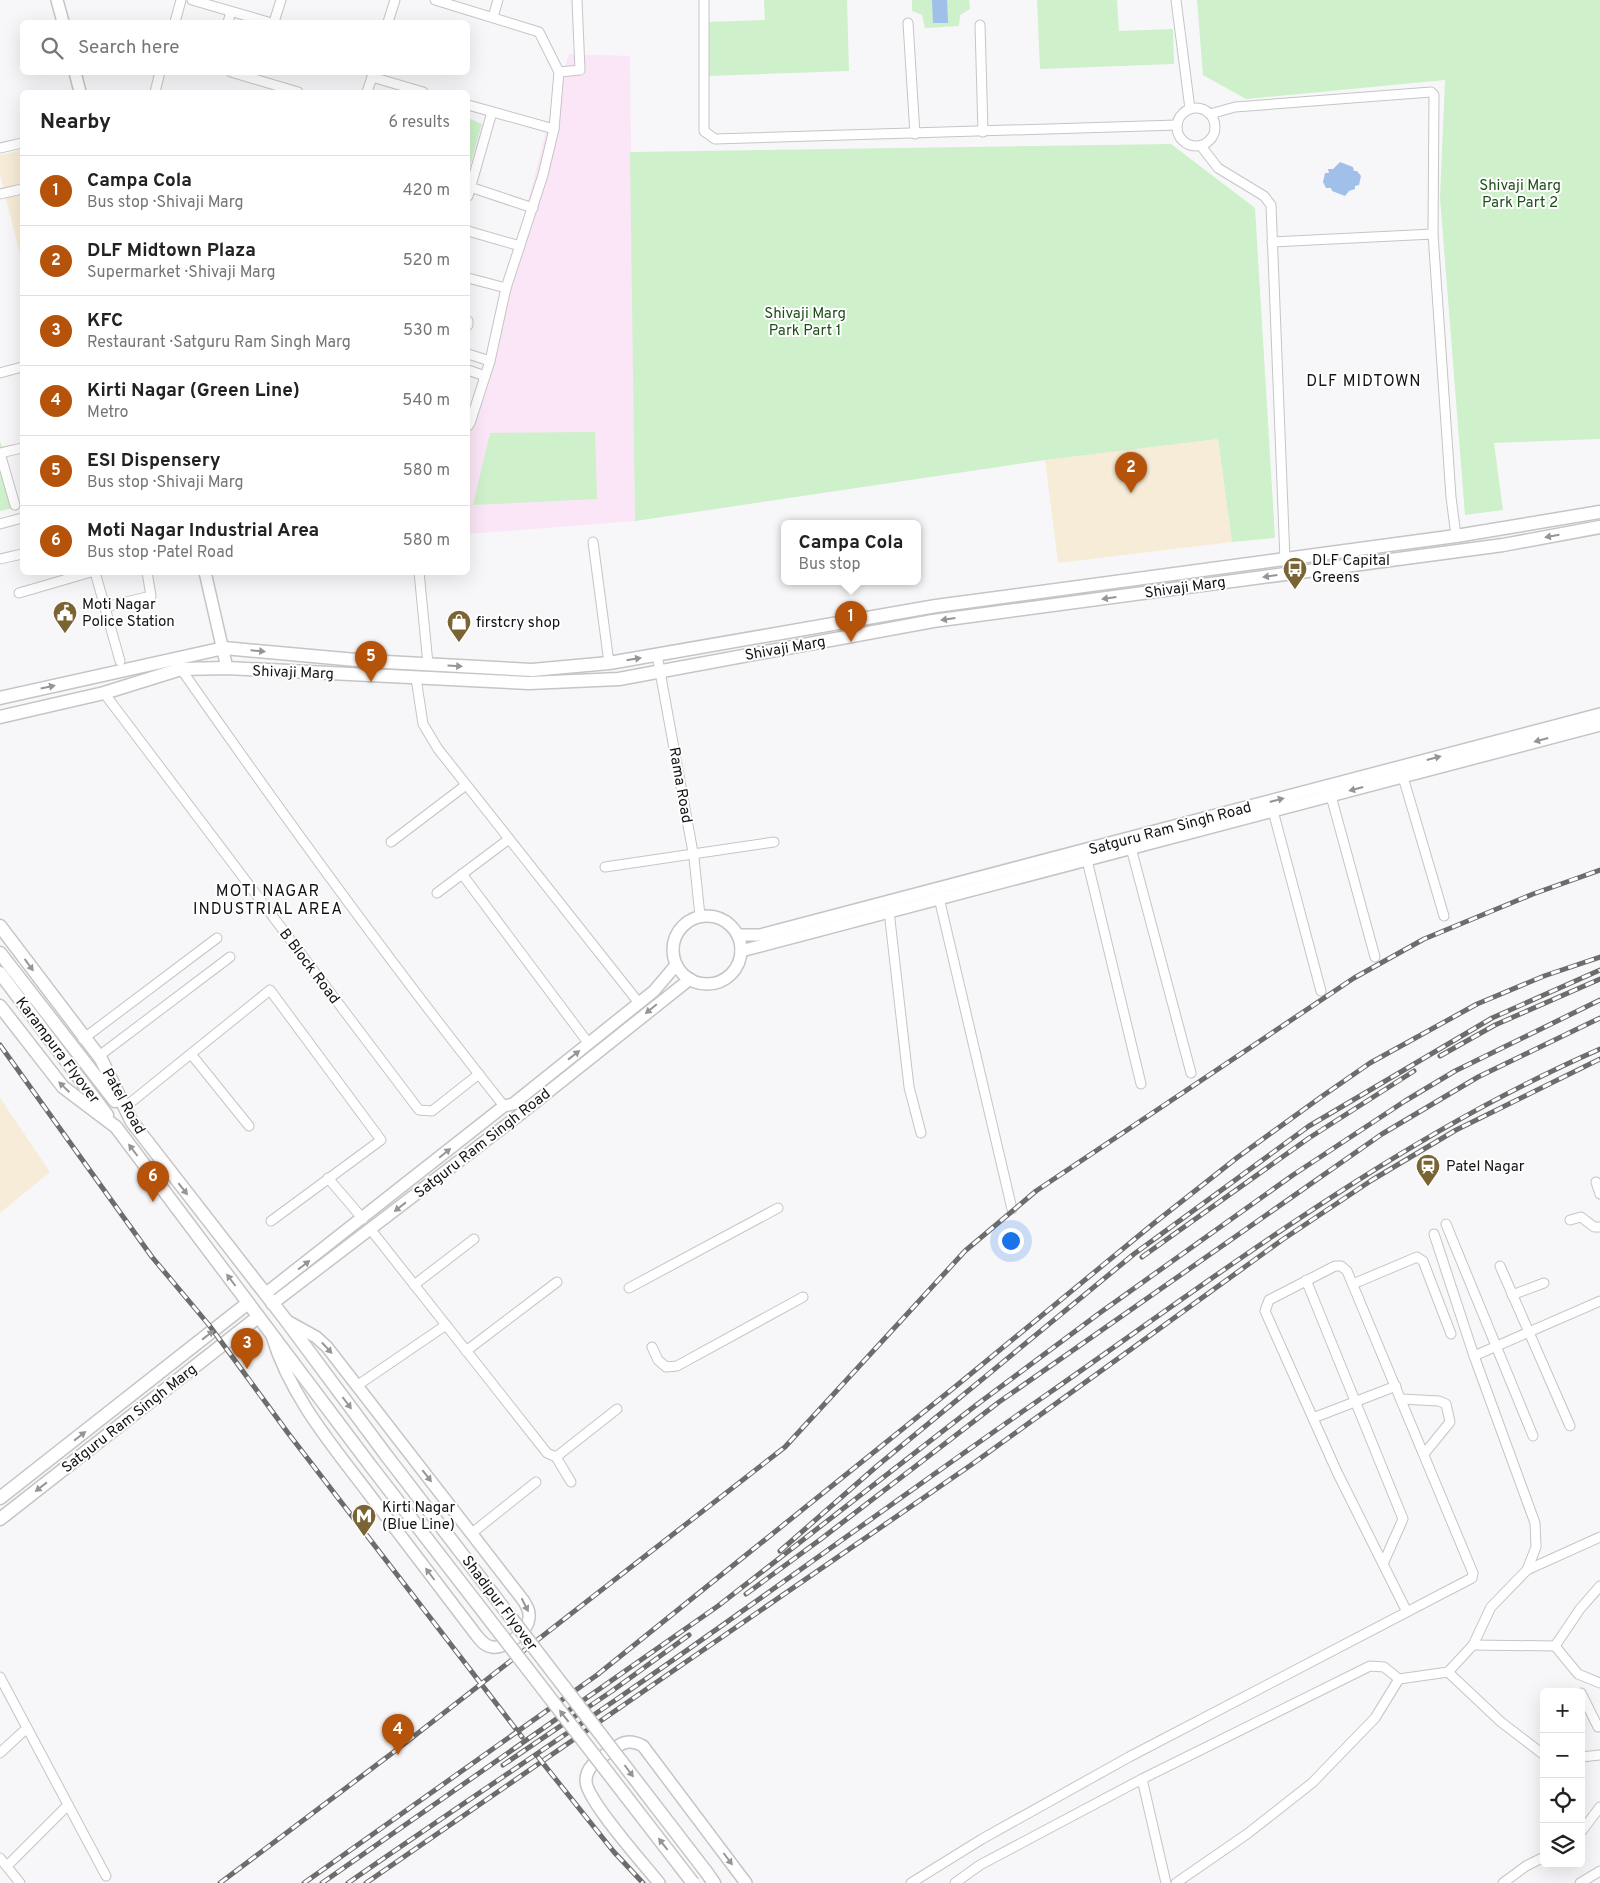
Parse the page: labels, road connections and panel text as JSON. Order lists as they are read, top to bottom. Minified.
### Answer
{"streets":{"main road":["Shivaji Marg","Karampura Flyover","Patel Road","Satguru Ram Singh Marg","Shadipur Flyover"],"street":["Rama Road","Satguru Ram Singh Road","B Block Road"]},"crossings":[["Shivaji Marg","Rama Road"],["Shivaji Marg","B Block Road"],["Rama Road","Satguru Ram Singh Road"],["Satguru Ram Singh Road","Patel Road"],["Karampura Flyover","Patel Road"],["Patel Road","Satguru Ram Singh Marg"],["Patel Road","Shadipur Flyover"]],"districts":["DLF MIDTOWN","MOTI NAGAR INDUSTRIAL AREA"],"parks":["Shivaji Marg Park Part 2","Shivaji Marg Park Part 1"],"places":{"bus stop":["DLF Capital Greens"],"public building":["Moti Nagar Police Station"],"shop":["firstcry shop"],"station":["Patel Nagar"],"metro station":["Kirti Nagar (Blue Line)"]},"page":{"search":"Search here","heading":["Nearby","6 results"],"list":[{"mark":"1","name":"Campa Cola","note":"Bus stop · Shivaji Marg","value":"420 m"},{"mark":"2","name":"DLF Midtown Plaza","note":"Supermarket · Shivaji Marg","value":"520 m"},{"mark":"3","name":"KFC","note":"Restaurant · Satguru Ram Singh Marg","value":"530 m"},{"mark":"4","name":"Kirti Nagar (Green Line)","note":"Metro","value":"540 m"},{"mark":"5","name":"ESI Dispensery","note":"Bus stop · Shivaji Marg","value":"580 m"},{"mark":"6","name":"Moti Nagar Industrial Area","note":"Bus stop · Patel Road","value":"580 m"}],"pins":["2","1","5","6","3","4"],"popup":["Campa Cola","Bus stop"],"map_buttons":["+","−"]}}
